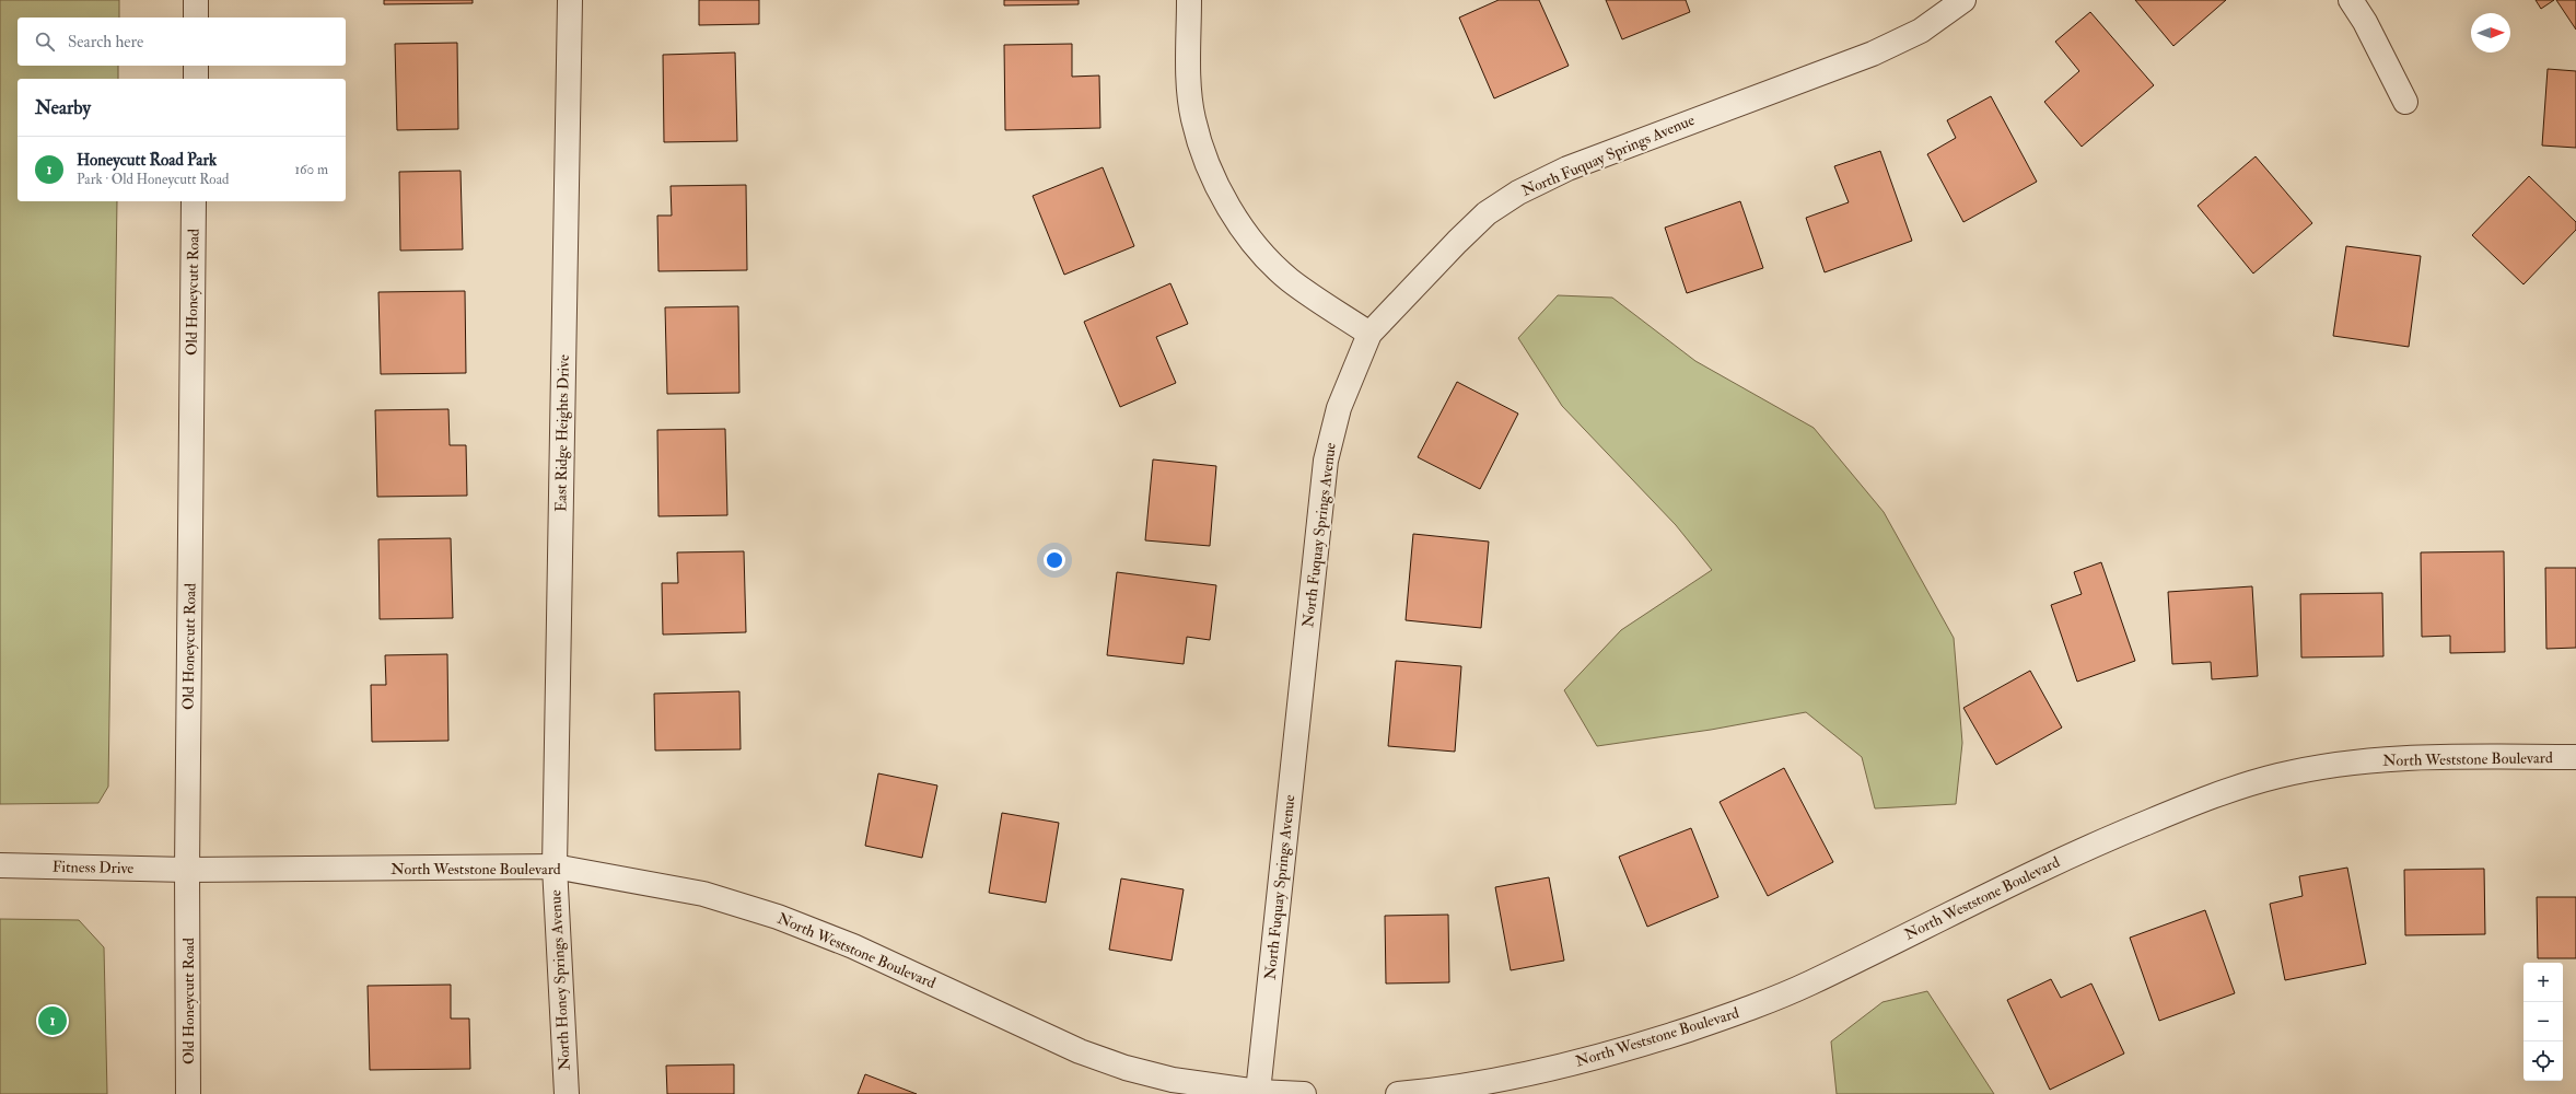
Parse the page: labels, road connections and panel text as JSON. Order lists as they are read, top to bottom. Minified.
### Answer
{"streets":{"street":["North Fuquay Springs Avenue","Old Honeycutt Road","East Ridge Heights Drive","North Weststone Boulevard","Fitness Drive","North Honey Springs Avenue"]},"crossings":[["North Fuquay Springs Avenue","North Weststone Boulevard"],["Old Honeycutt Road","North Weststone Boulevard"],["Old Honeycutt Road","Fitness Drive"],["East Ridge Heights Drive","North Weststone Boulevard"],["East Ridge Heights Drive","North Honey Springs Avenue"],["North Weststone Boulevard","Fitness Drive"],["North Weststone Boulevard","North Honey Springs Avenue"]],"north":"right","page":{"search":"Search here","heading":"Nearby","list":[{"mark":"1","name":"Honeycutt Road Park","note":"Park · Old Honeycutt Road","value":"160 m"}],"map_buttons":["+","−"],"pins":"1"}}
